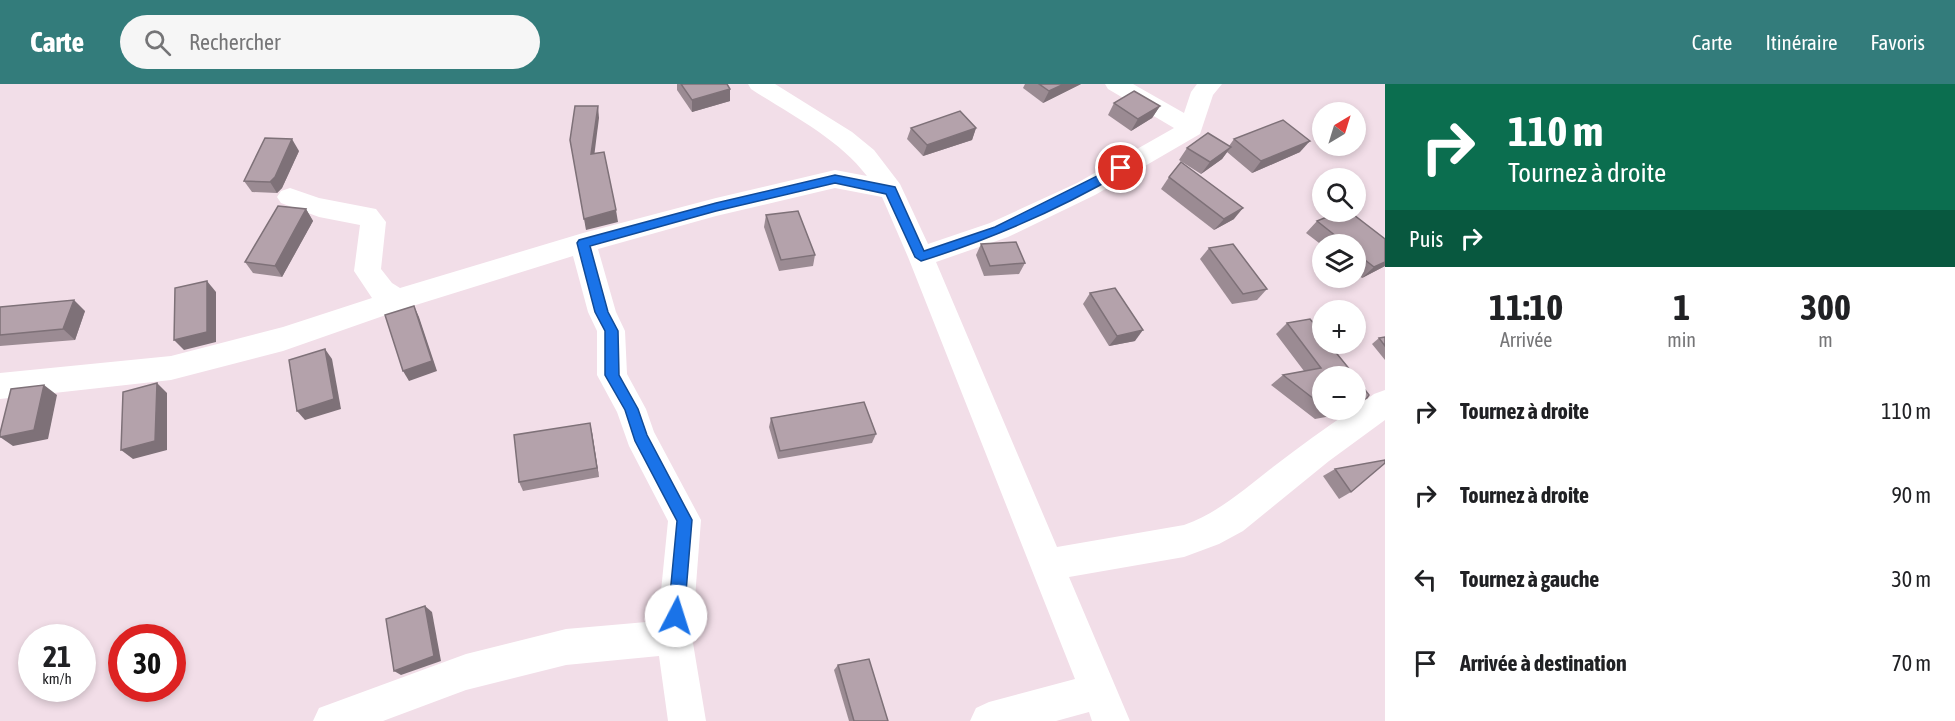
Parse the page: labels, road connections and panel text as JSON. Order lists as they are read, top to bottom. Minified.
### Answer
{"north":"top right","page":{"header":"Carte","search":"Rechercher","nav":["Carte","Itinéraire","Favoris"],"turn":["110 m","Tournez à droite"],"map_buttons":["+","−"],"then":"Puis","eta":["11:10","Arrivée","1","min","300","m"],"list":[{"name":"Tournez à droite","value":"110 m"},{"name":"Tournez à droite","value":"90 m"},{"name":"Tournez à gauche","value":"30 m"},{"name":"Arrivée à destination","value":"70 m"}],"speed":"21 km/h","limit":"30"}}
